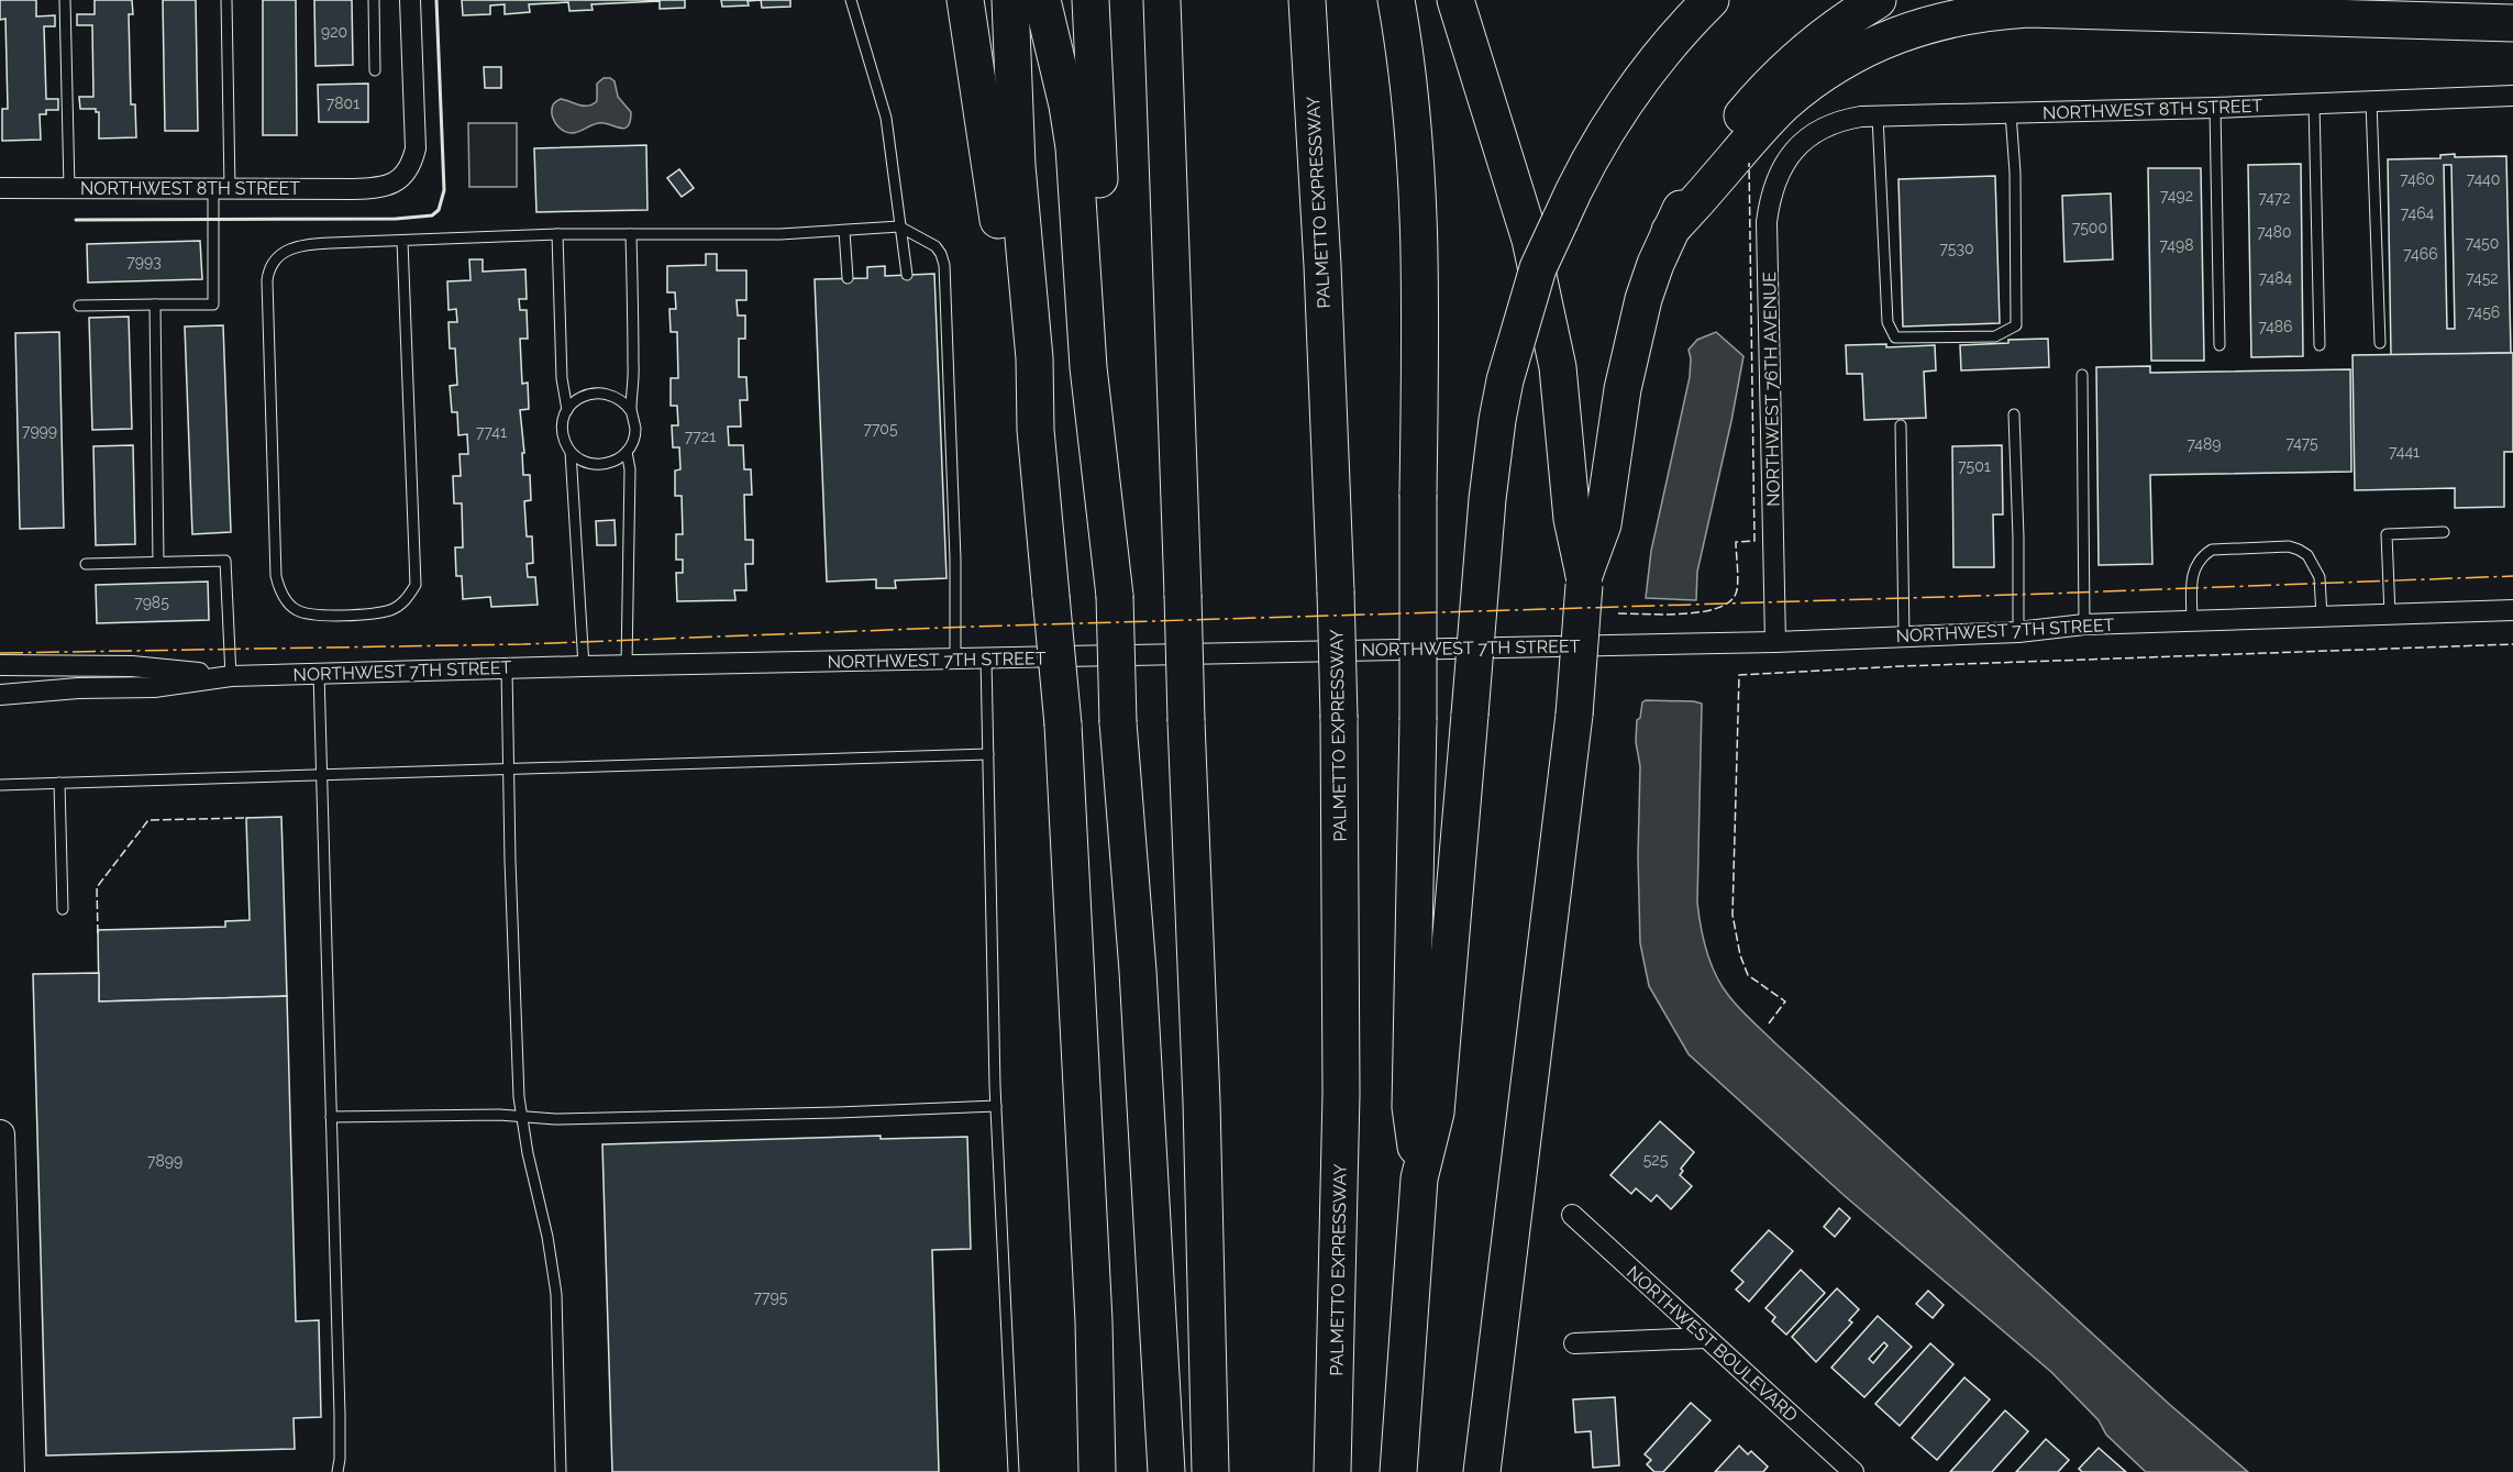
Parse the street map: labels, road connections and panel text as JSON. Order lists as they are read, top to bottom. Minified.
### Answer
{"streets":{"highway":["PALMETTO EXPRESSWAY"],"street":["NORTHWEST 8TH STREET","NORTHWEST 76TH AVENUE","NORTHWEST 7TH STREET","NORTHWEST BOULEVARD"]},"crossings":[["NORTHWEST 8TH STREET","NORTHWEST 76TH AVENUE"],["NORTHWEST 76TH AVENUE","NORTHWEST 7TH STREET"]],"house_numbers":["920","7801","7460","7440","7492","7472","7464","7500","7480","7450","7498","7530","7466","7993","7484","7452","7456","7486","7705","7999","7741","7721","7475","7489","7441","7501","7985","525","7899","7795"]}
